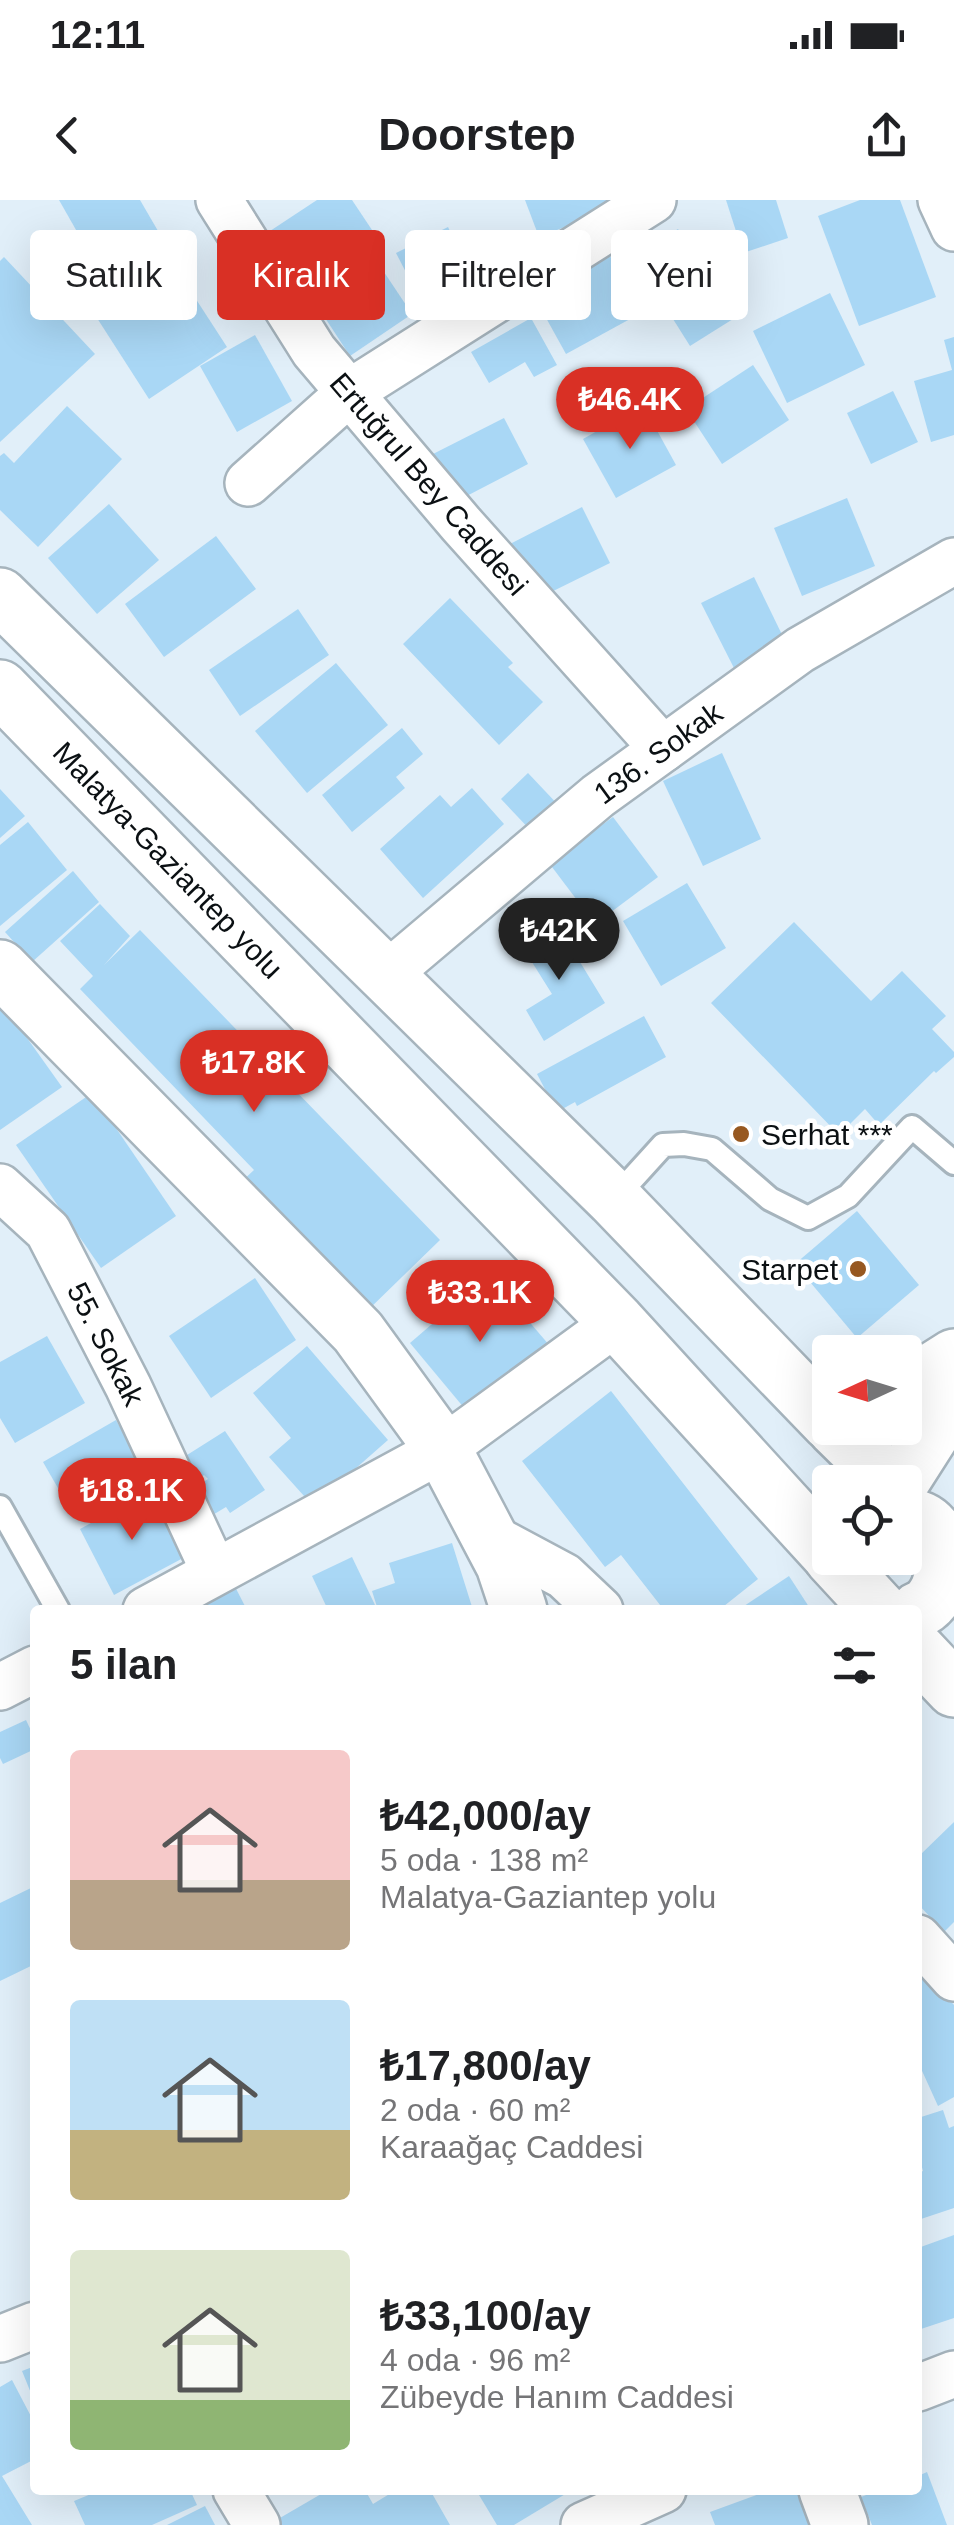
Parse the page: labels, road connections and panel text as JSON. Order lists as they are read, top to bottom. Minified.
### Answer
{"streets":{"main road":["Malatya-Gaziantep yolu"],"street":["Ertuğrul Bey Caddesi","136. Sokak","55. Sokak"]},"crossings":[["Ertuğrul Bey Caddesi","136. Sokak"]],"places":["Serhat ***","Starpet"],"north":"left","page":{"status":"12:11","header":"Doorstep","chip":["Satılık","Kiralık","Filtreler","Yeni"],"price":["₺46.4K","₺42K","₺17.8K","₺33.1K","₺18.1K"],"heading":"5 ilan","list":[{"name":"₺42,000/ay","note":"5 oda · 138 m² · Malatya-Gaziantep yolu"},{"name":"₺17,800/ay","note":"2 oda · 60 m² · Karaağaç Caddesi"},{"name":"₺33,100/ay","note":"4 oda · 96 m² · Zübeyde Hanım Caddesi"}]}}
